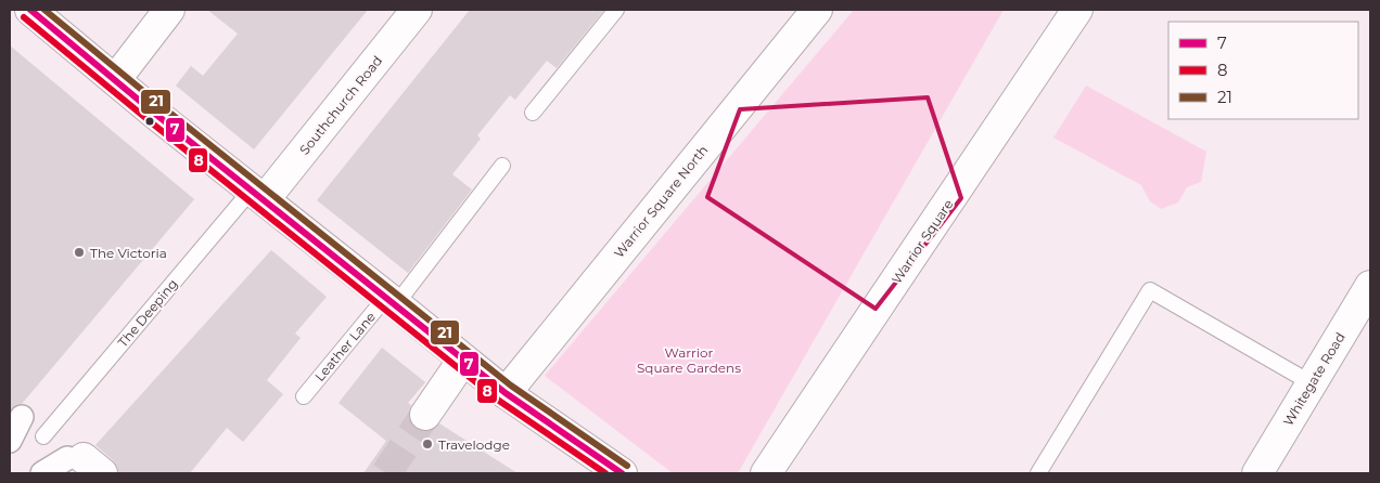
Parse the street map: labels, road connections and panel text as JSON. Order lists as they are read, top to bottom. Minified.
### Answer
{"streets":{"street":["Southchurch Road","Warrior Square North","Warrior Square","Whitegate Road"],"lane":["The Deeping","Leather Lane"]},"crossings":[["Southchurch Road","The Deeping"]],"parks":["Warrior Square Gardens"],"places":["The Victoria","Travelodge"],"lines":["transit line 7","transit line 21","transit line 8"],"legend":["7","8","21"]}
